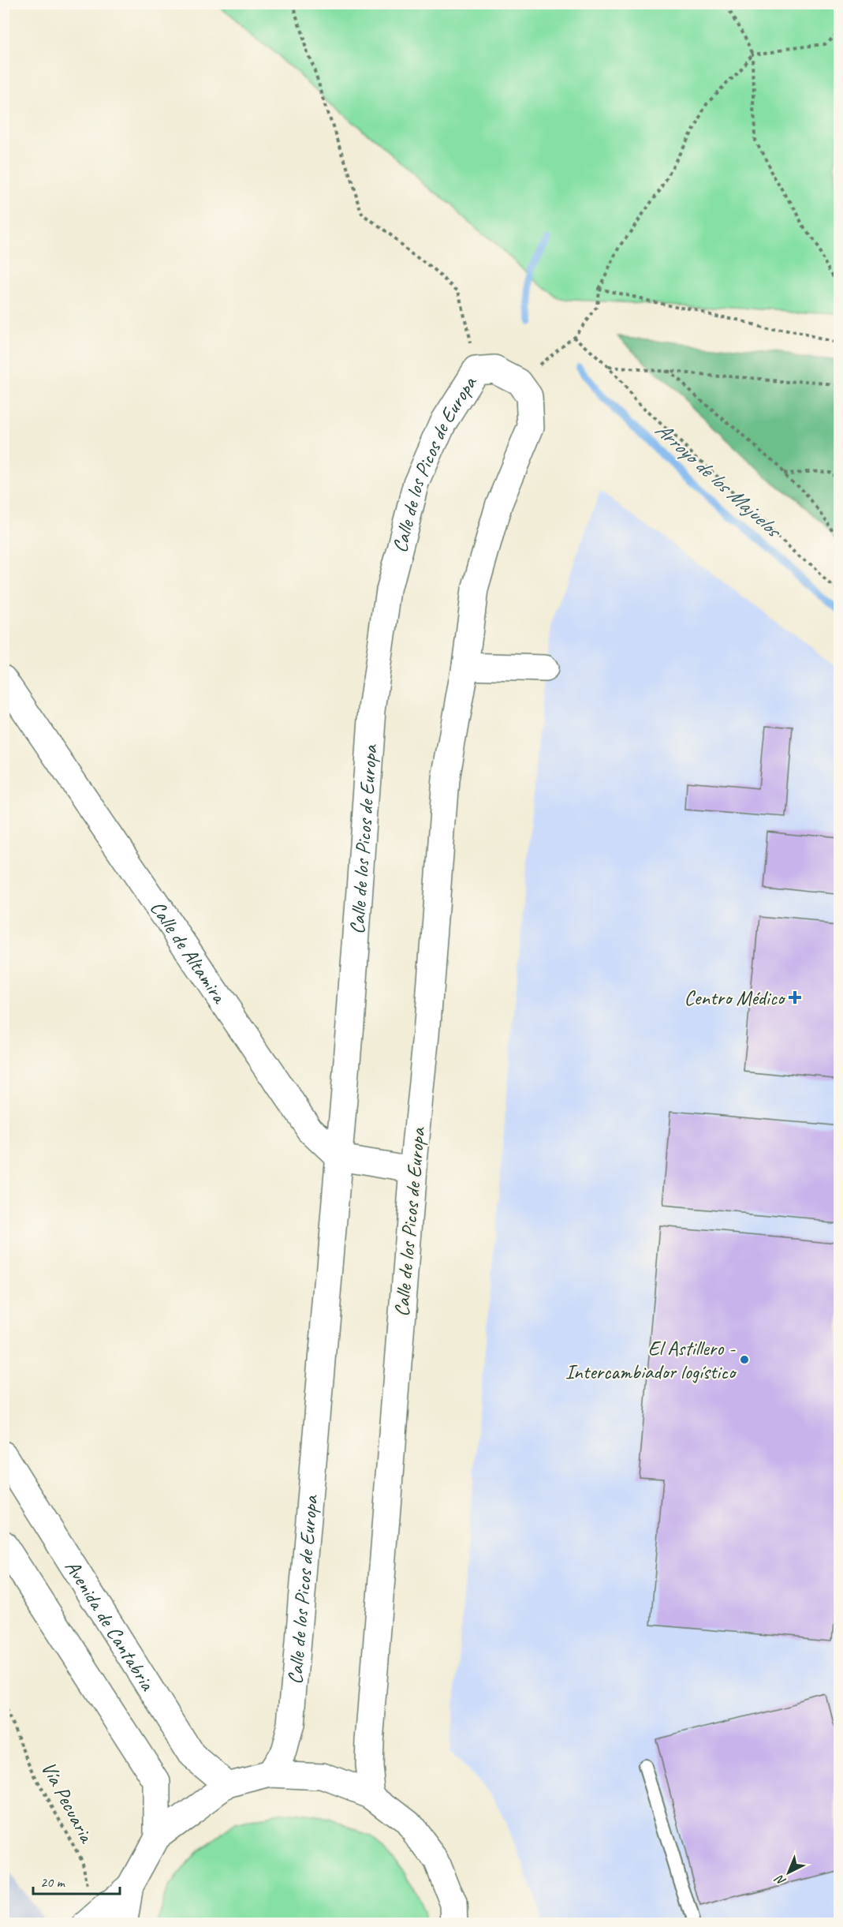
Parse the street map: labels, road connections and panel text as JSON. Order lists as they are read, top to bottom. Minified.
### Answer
{"streets":{"street":["Calle de los Picos de Europa","Calle de Altamira","Avenida de Cantabria"],"path":["Vía Pecuaria"]},"crossings":[["Calle de los Picos de Europa","Calle de Altamira"]],"water":["Arroyo de los Majuelos"],"places":{"health":["Centro Médico"],"other":["El Astillero - Intercambiador logístico"]},"scale_bar":"20 m","north":"bottom left"}
